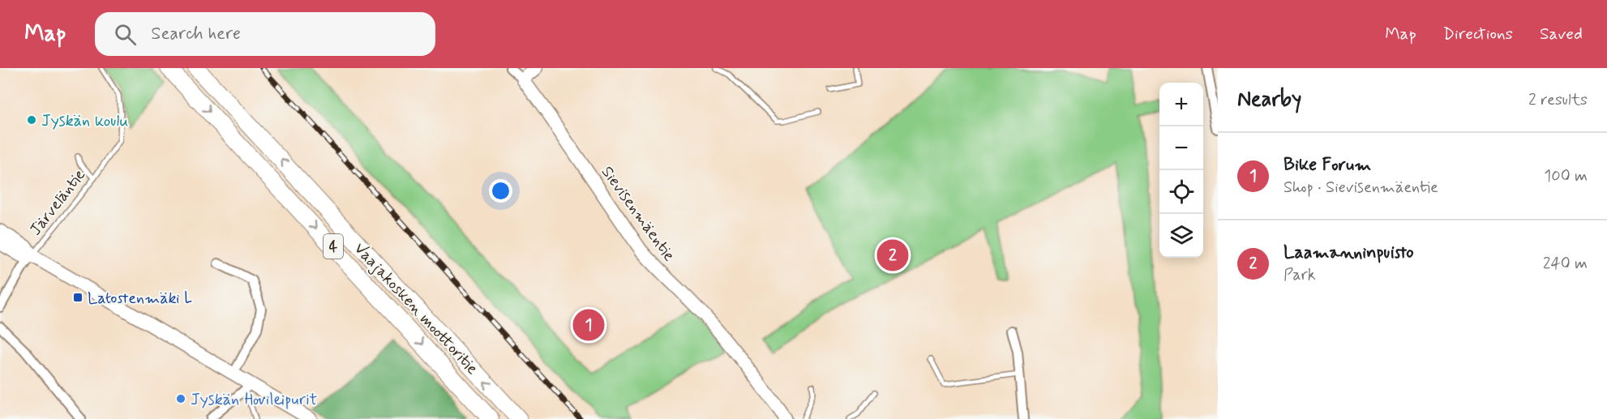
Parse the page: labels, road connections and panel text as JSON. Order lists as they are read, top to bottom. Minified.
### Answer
{"streets":{"highway":["4","Vaajakosken moottoritie"],"street":["Järveläntie","Sievisenmäentie"]},"places":{"other":["Jyskän koulu","Jyskän Hovileipurit"],"transit":["Latostenmäki L"]},"page":{"header":"Map","search":"Search here","nav":["Map","Directions","Saved"],"heading":["Nearby","2 results"],"map_buttons":["+","−"],"list":[{"mark":"1","name":"Bike Forum","note":"Shop · Sievisenmäentie","value":"100 m"},{"mark":"2","name":"Laamanninpuisto","note":"Park","value":"240 m"}],"pins":["2","1"]}}
